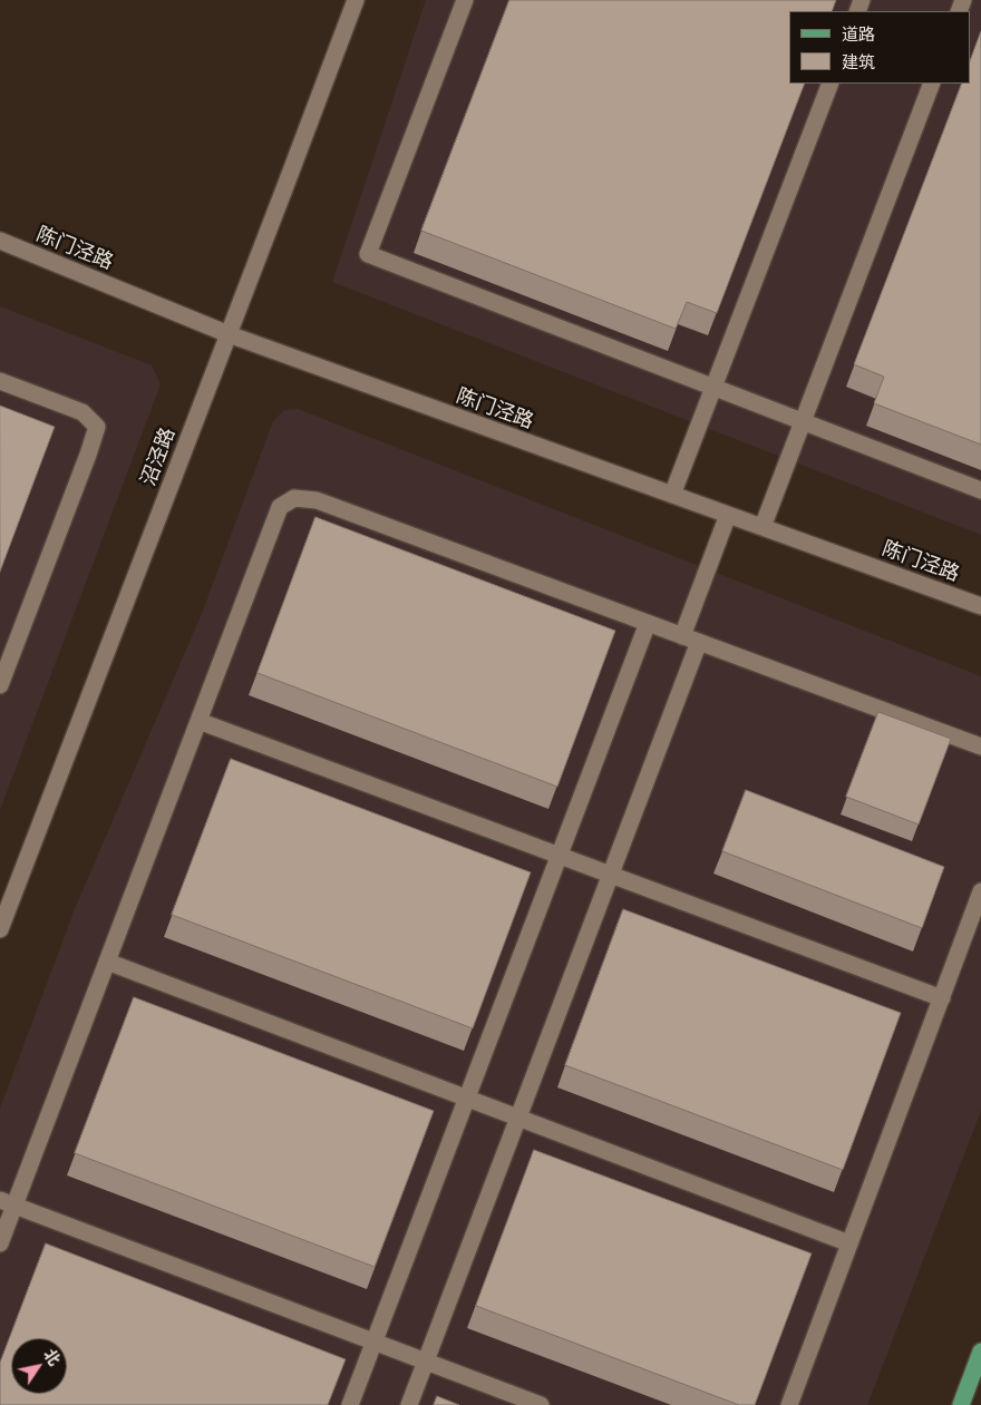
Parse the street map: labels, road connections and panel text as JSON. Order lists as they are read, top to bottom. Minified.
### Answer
{"streets":{"street":["陈门泾路","沼泾路"]},"crossings":[["陈门泾路","沼泾路"]],"legend":["道路","建筑"],"north":"top right"}
